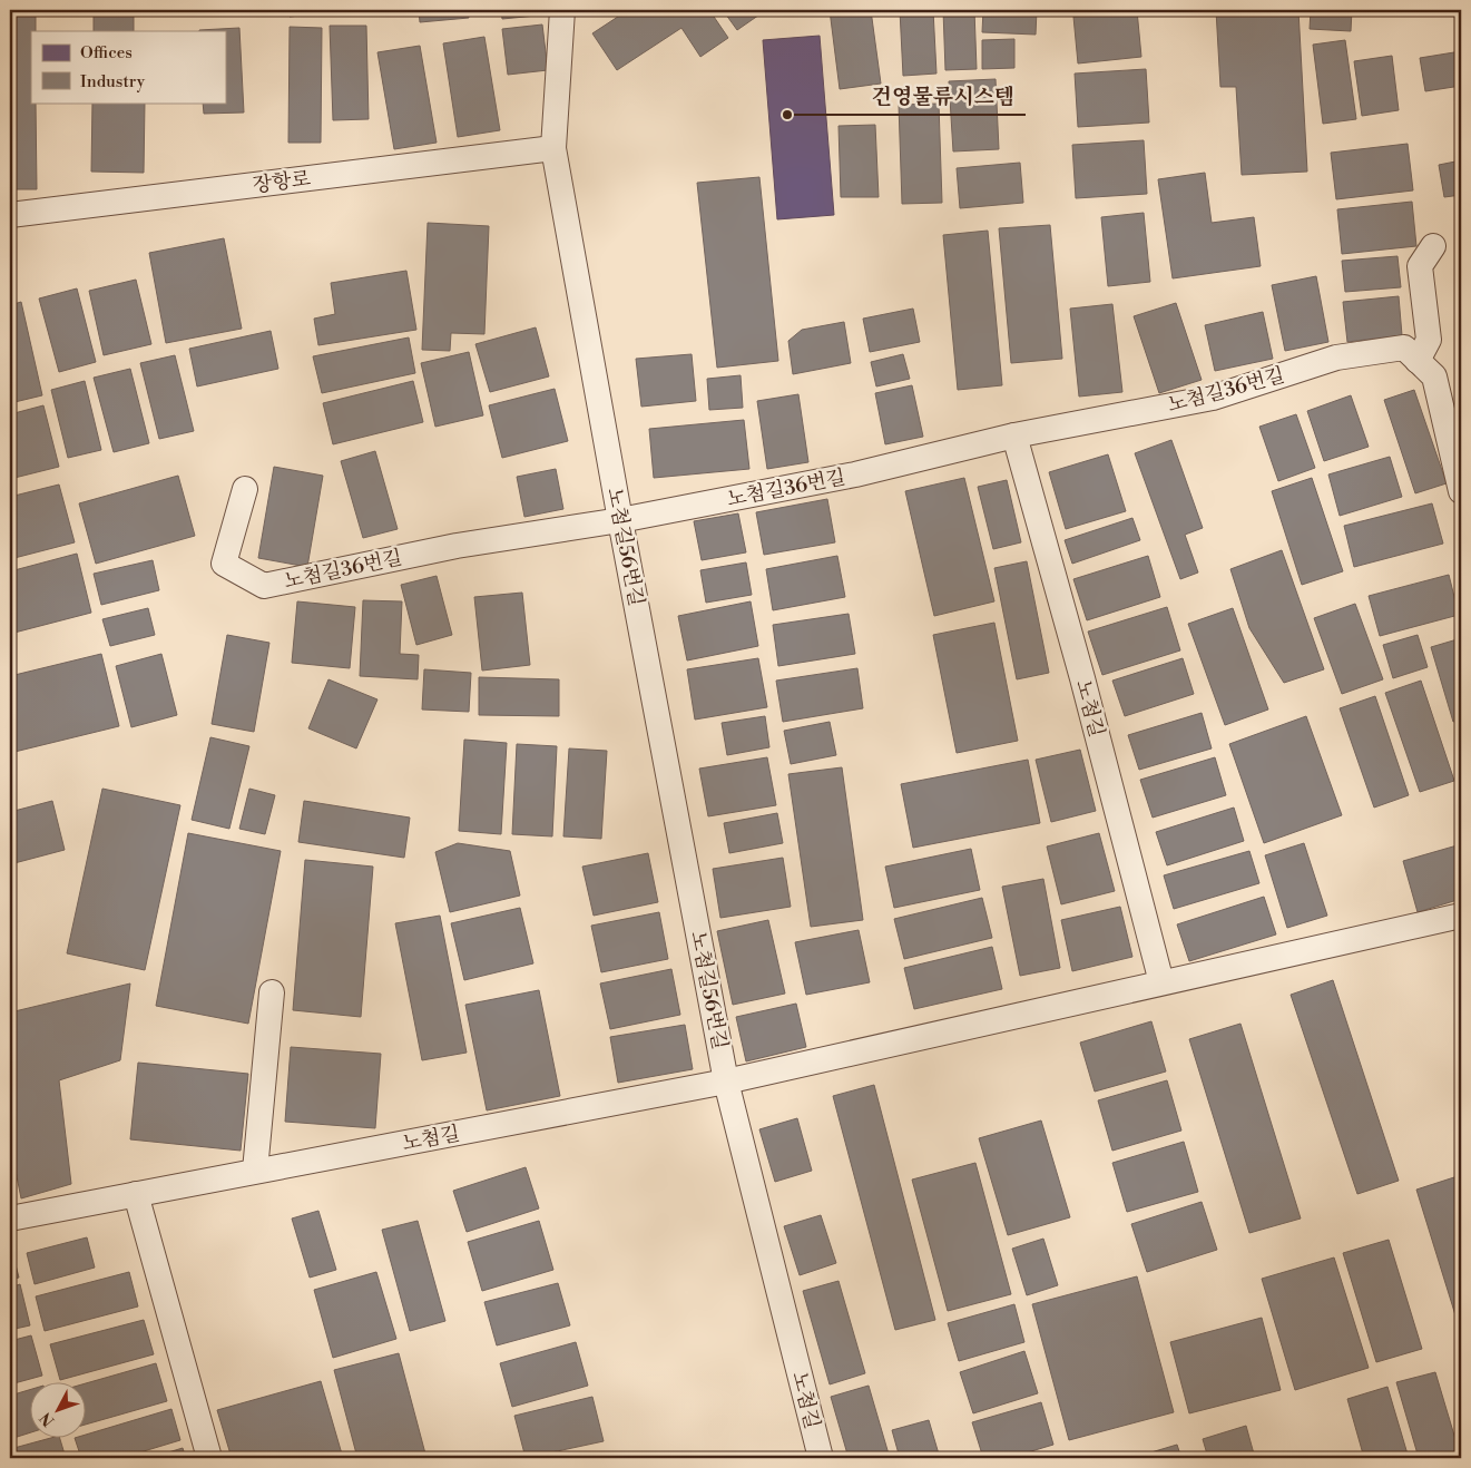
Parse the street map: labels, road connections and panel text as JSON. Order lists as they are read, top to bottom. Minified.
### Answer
{"streets":{"street":["장항로","노첨길36번길","노첨길56번길","노첨길"]},"crossings":[["장항로","노첨길56번길"],["노첨길36번길","노첨길56번길"],["노첨길36번길","노첨길"],["노첨길56번길","노첨길"]],"places":["건영물류시스템"],"legend":["Offices","Industry"],"north":"bottom left"}
